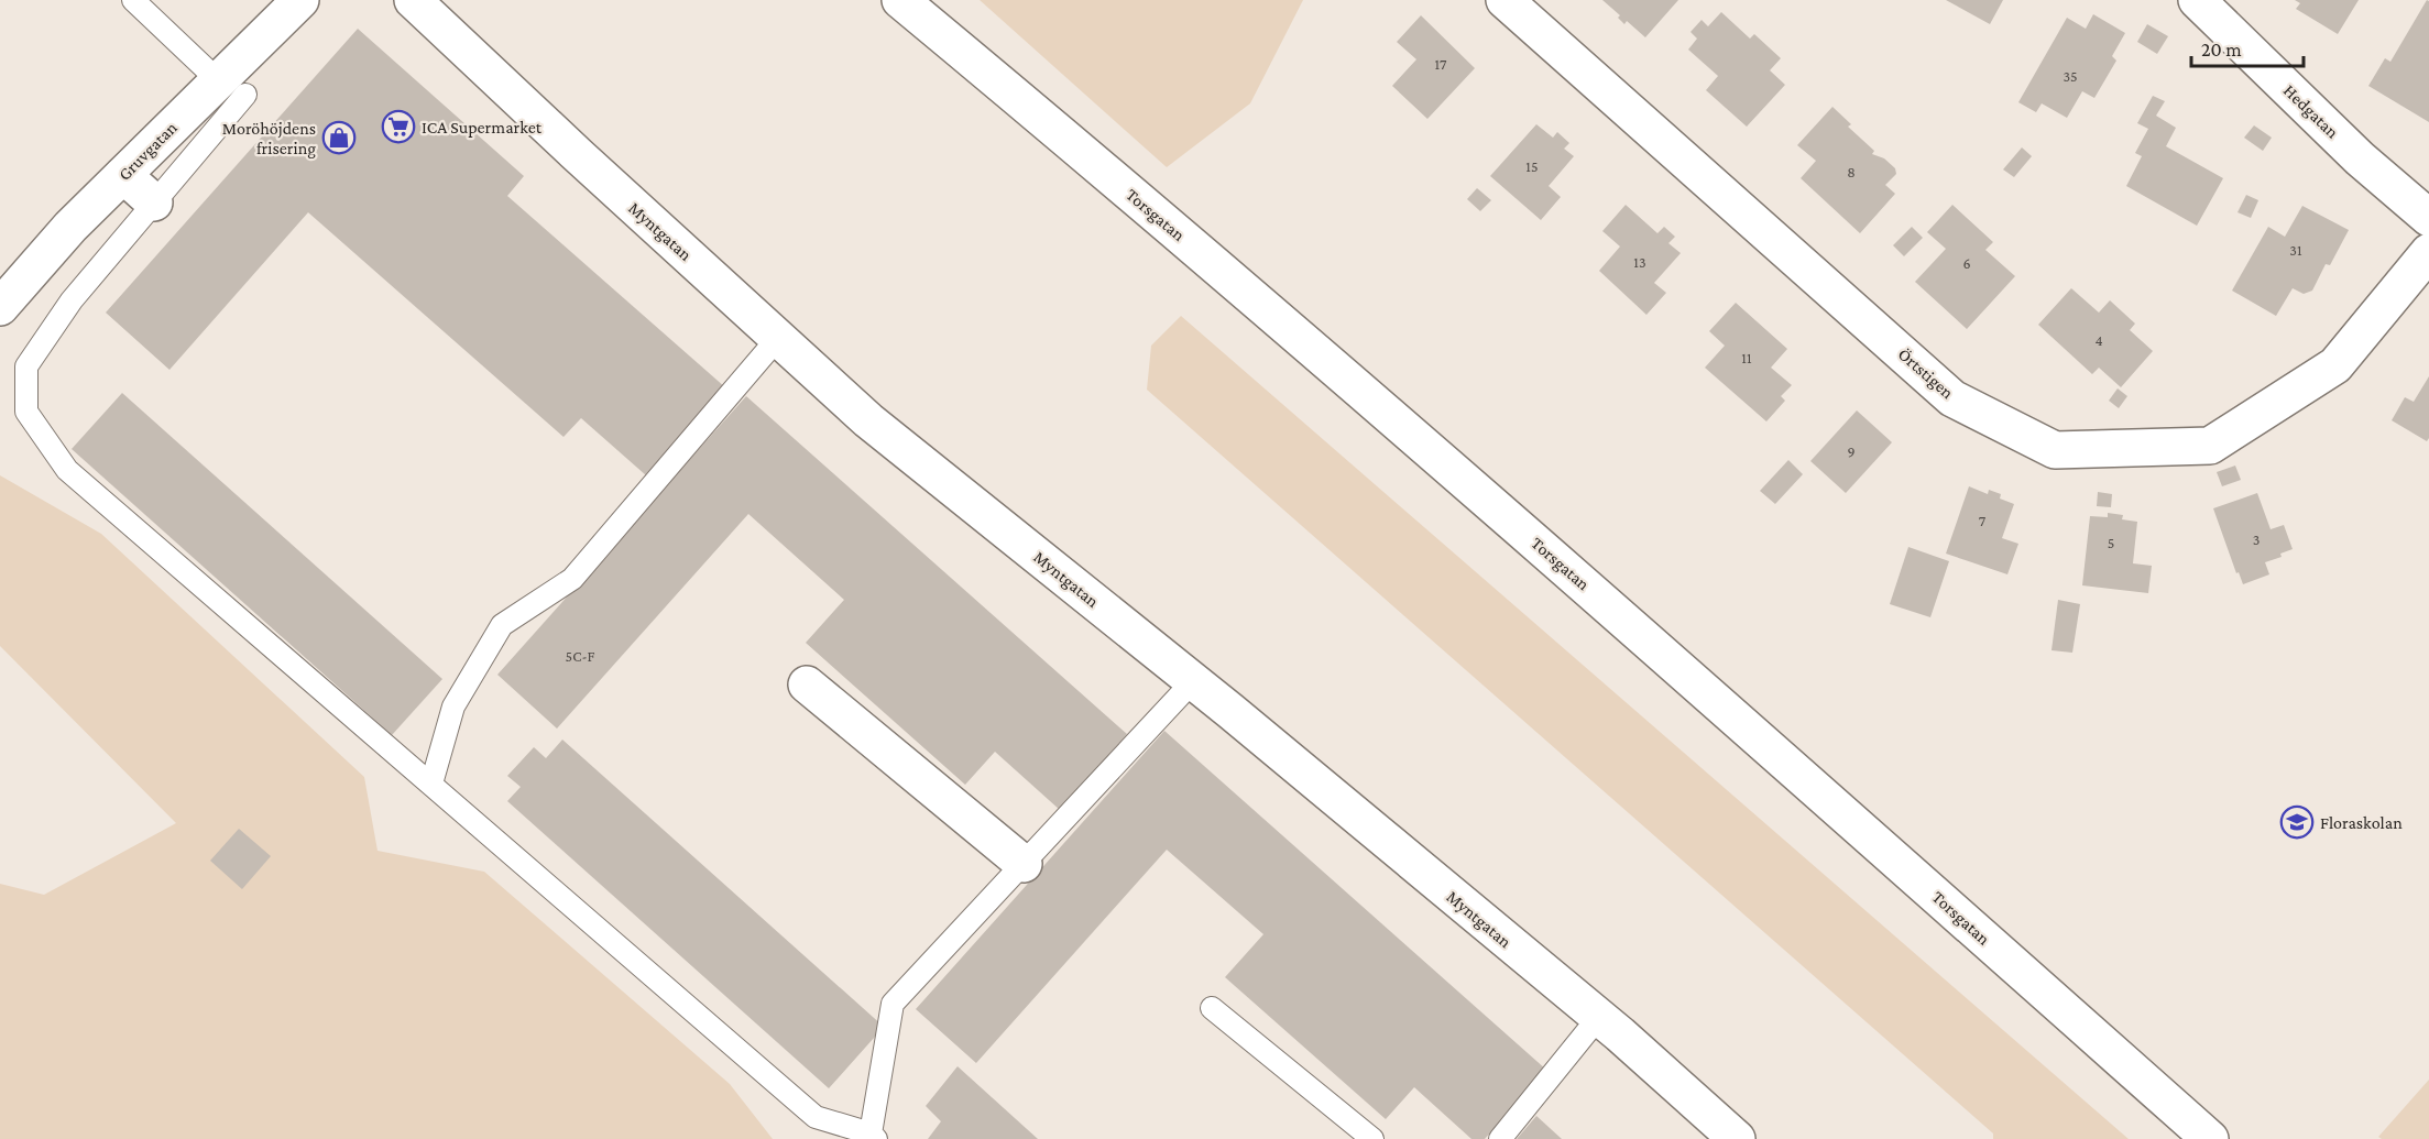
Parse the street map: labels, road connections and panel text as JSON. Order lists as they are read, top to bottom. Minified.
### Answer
{"streets":{"street":["Hedgatan","Gruvgatan","Torsgatan","Myntgatan","Örtstigen"]},"places":{"supermarket":["ICA Supermarket"],"shop":["Moröhöjdens frisering"],"school or university":["Floraskolan"]},"house_numbers":["17","35","15","8","31","13","6","4","11","9","7","3","5","5C-F"],"scale_bar":"20 m"}
